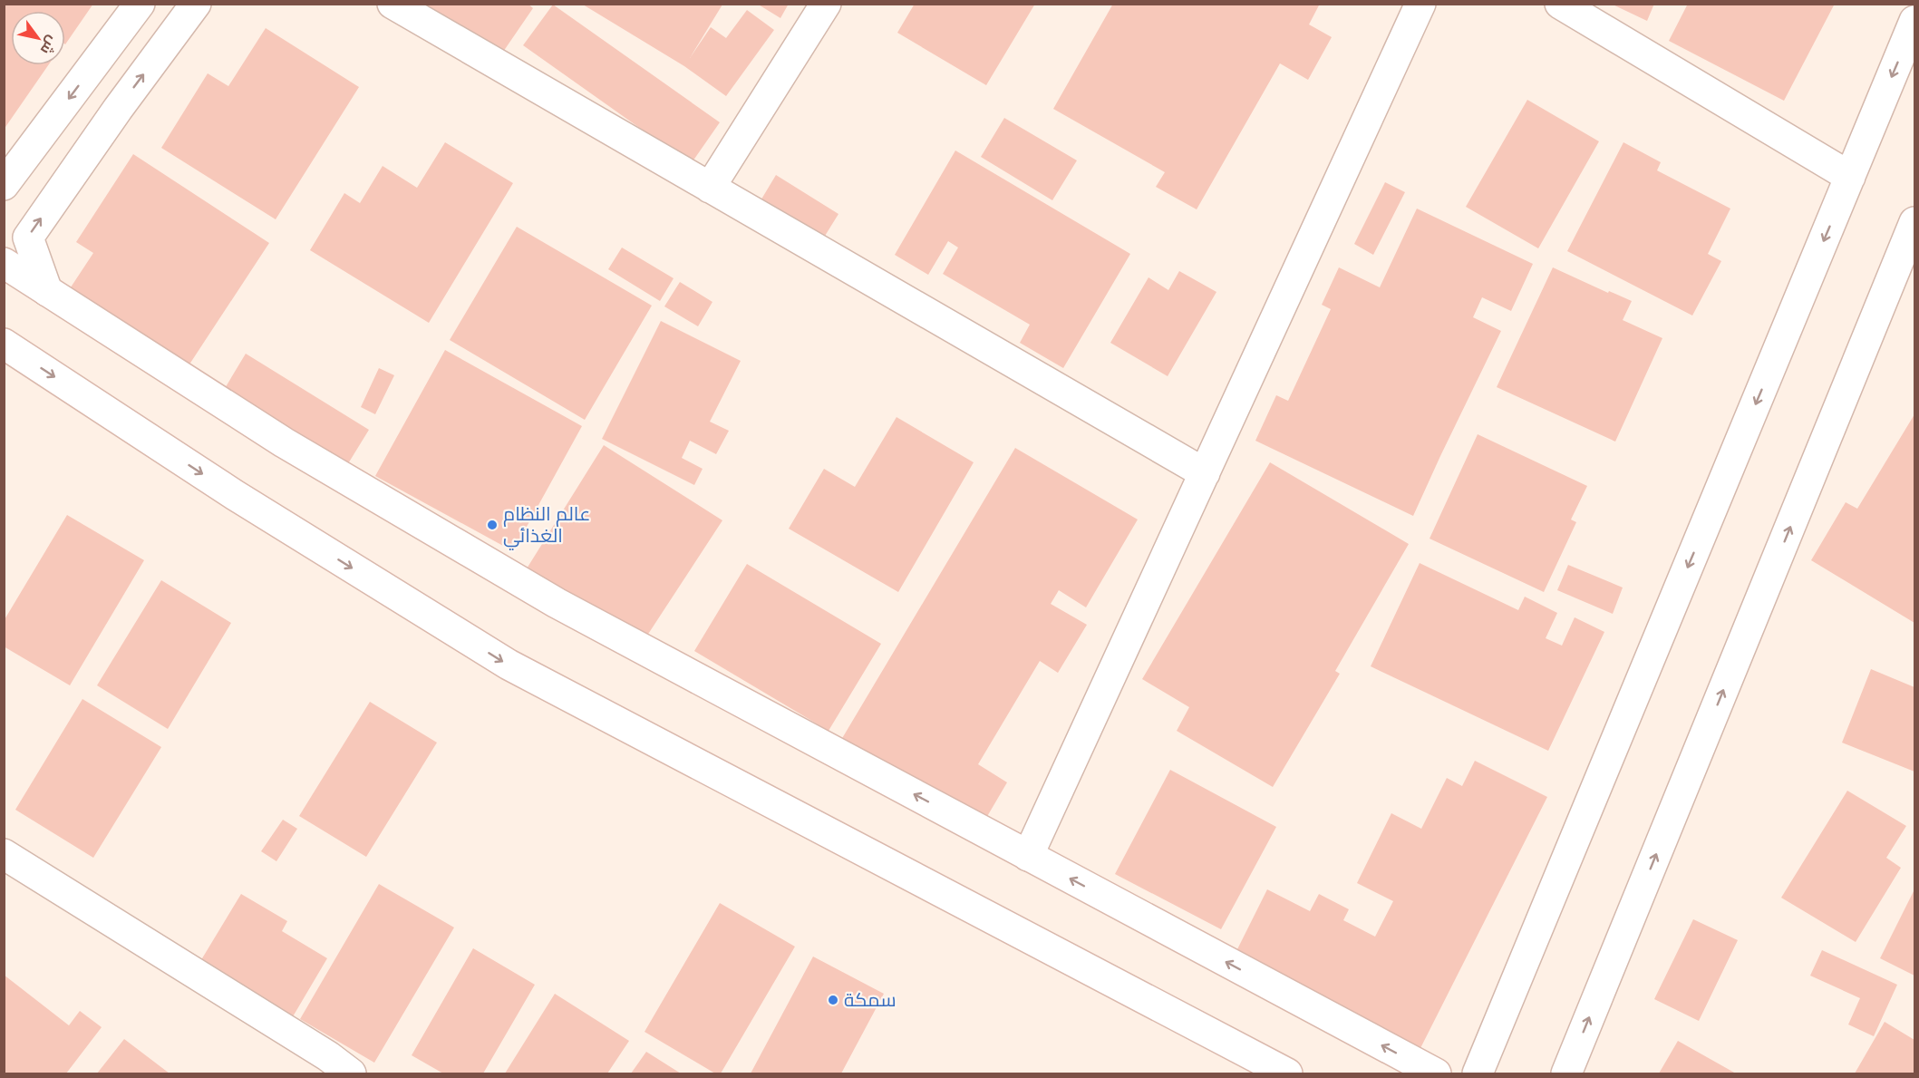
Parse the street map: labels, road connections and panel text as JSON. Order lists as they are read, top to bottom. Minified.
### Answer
{"places":["عالم النظام الغذائي","سمكة"],"north":"bottom right"}
